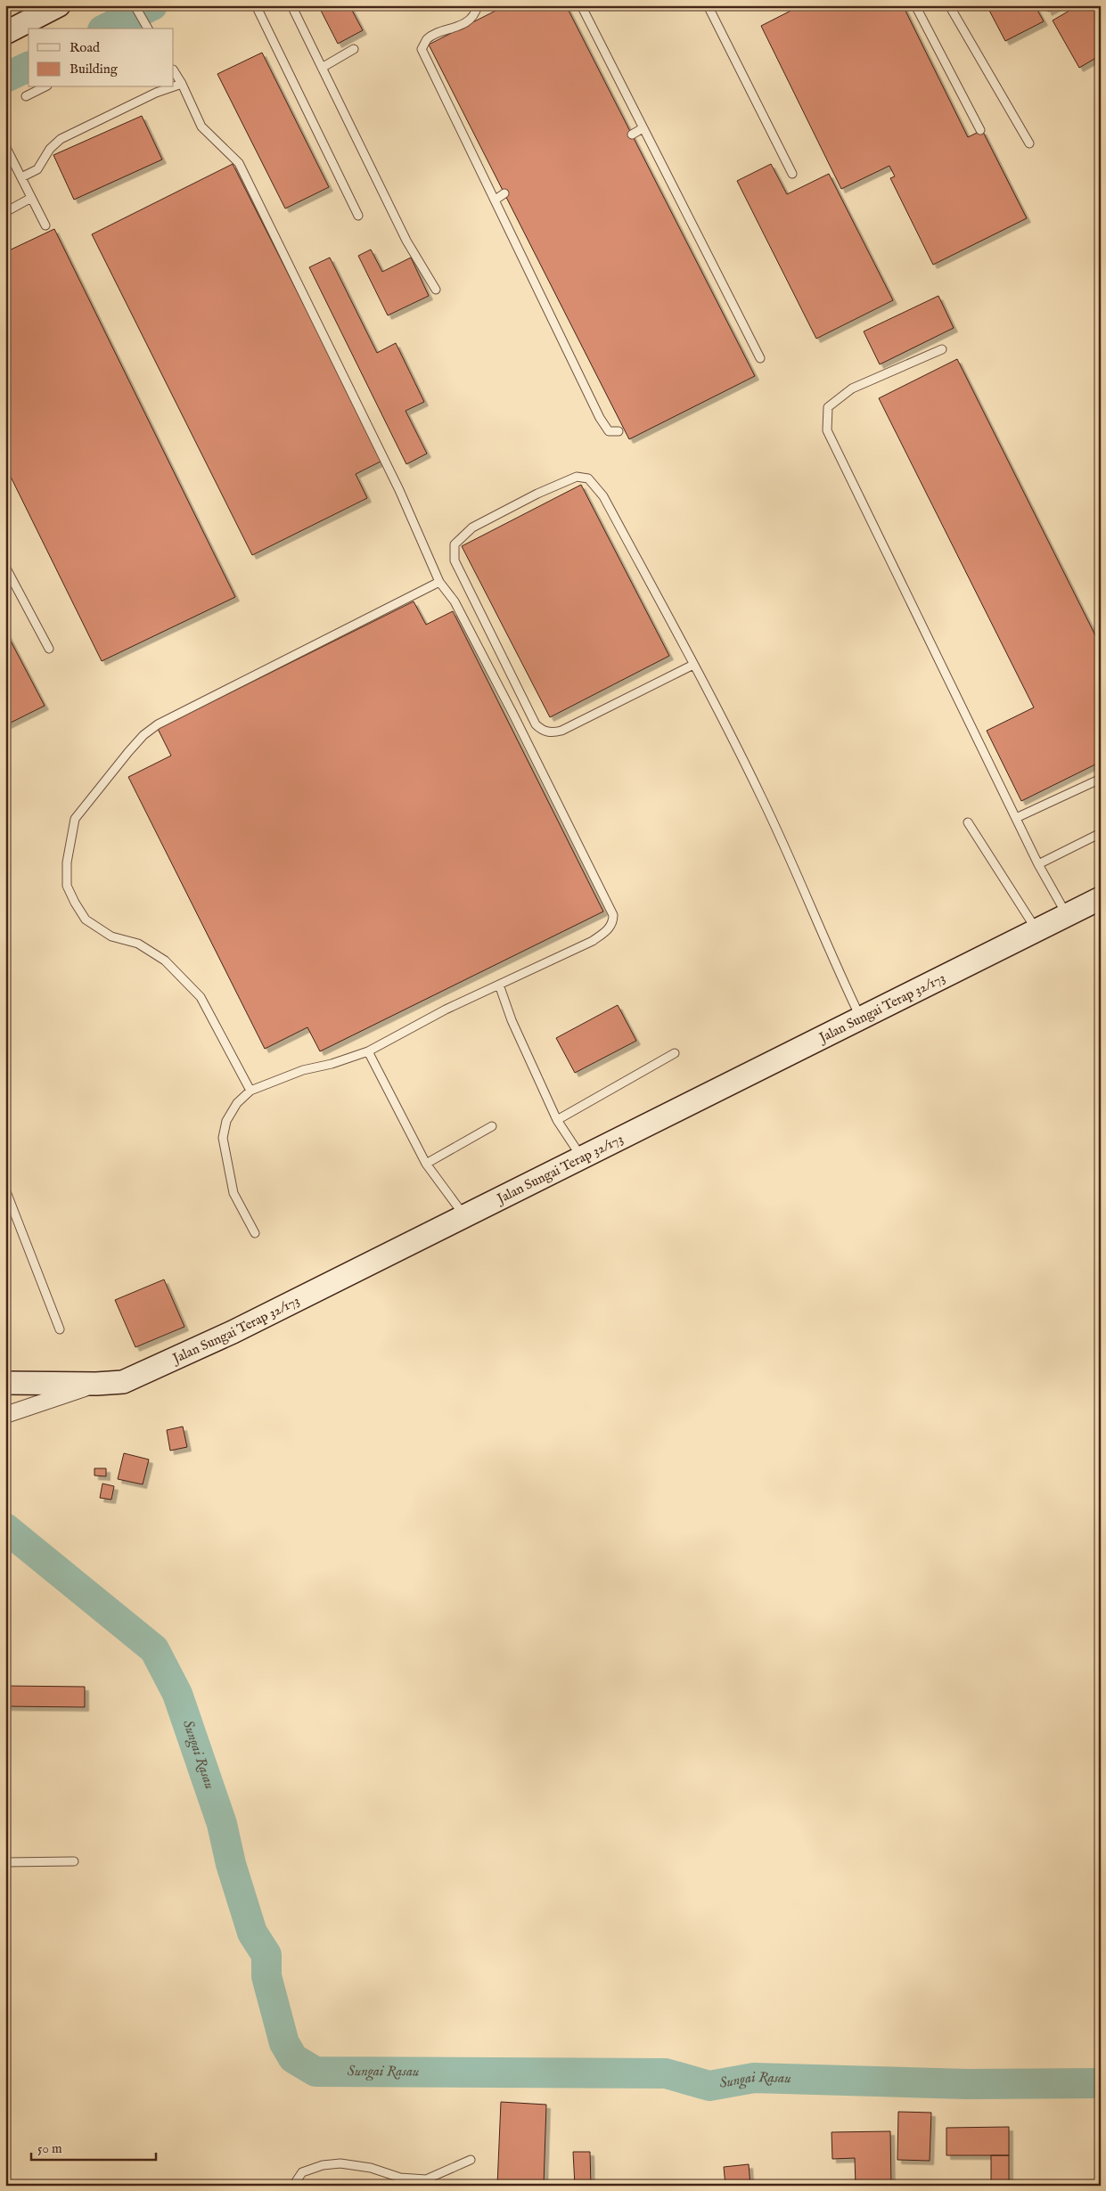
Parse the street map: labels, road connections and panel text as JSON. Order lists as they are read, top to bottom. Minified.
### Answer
{"streets":{"street":["Jalan Sungai Terap 32/173"]},"water":["Sungai Rasau"],"legend":["Road","Building"],"scale_bar":"50 m"}
